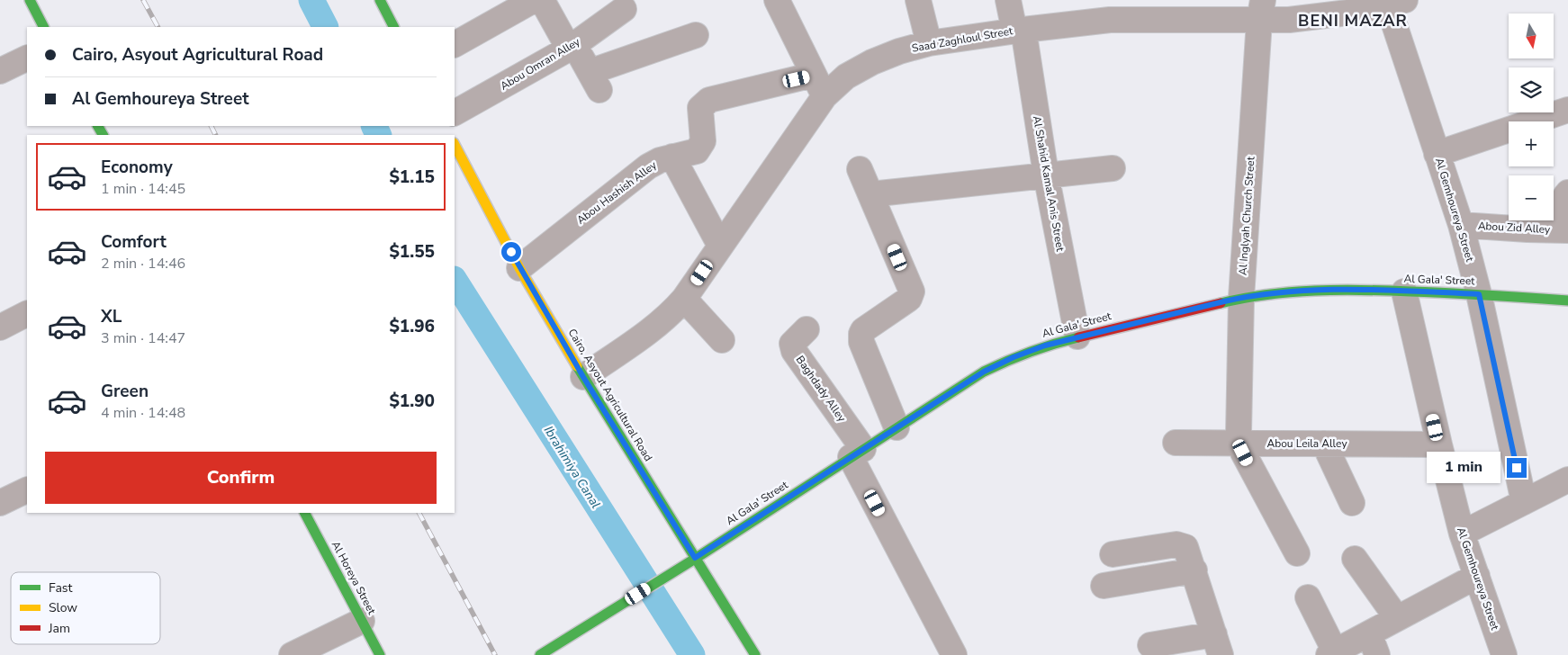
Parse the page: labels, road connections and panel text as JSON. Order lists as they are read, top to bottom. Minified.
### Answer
{"streets":{"main road":["Al Gala' Street","Cairo, Asyout Agricultural Road","Al Horeya Street"],"street":["Saad Zaghloul Street","Abou Omran Alley","Al Shahid Kamal Anis Street","Abou Hashish Alley","Al Gemhoureya Street","Al Inglyah Church Street","Abou Zid Alley","Baghdady Alley","Abou Leila Alley"]},"crossings":[["Saad Zaghloul Street","Al Shahid Kamal Anis Street"],["Saad Zaghloul Street","Al Gemhoureya Street"],["Saad Zaghloul Street","Al Inglyah Church Street"],["Saad Zaghloul Street","Cairo, Asyout Agricultural Road"],["Al Shahid Kamal Anis Street","Al Gala' Street"],["Abou Hashish Alley","Cairo, Asyout Agricultural Road"],["Al Gemhoureya Street","Abou Zid Alley"],["Al Gemhoureya Street","Al Gala' Street"],["Al Gemhoureya Street","Abou Leila Alley"],["Al Inglyah Church Street","Al Gala' Street"],["Al Inglyah Church Street","Abou Leila Alley"],["Al Gala' Street","Baghdady Alley"],["Al Gala' Street","Cairo, Asyout Agricultural Road"]],"districts":["BENI MAZAR"],"water":["Ibrahimiya Canal"],"legend":["Fast","Slow","Jam"],"north":"bottom","page":{"map_buttons":["+","−"],"banner":["Cairo, Asyout Agricultural Road","Al Gemhoureya Street"],"list":[{"name":"Economy","note":"1 min · 14:45","value":"$1.15"},{"name":"Comfort","note":"2 min · 14:46","value":"$1.55"},{"name":"XL","note":"3 min · 14:47","value":"$1.96"},{"name":"Green","note":"4 min · 14:48","value":"$1.90"}],"buttons":"Confirm","bubble":"1 min"}}
